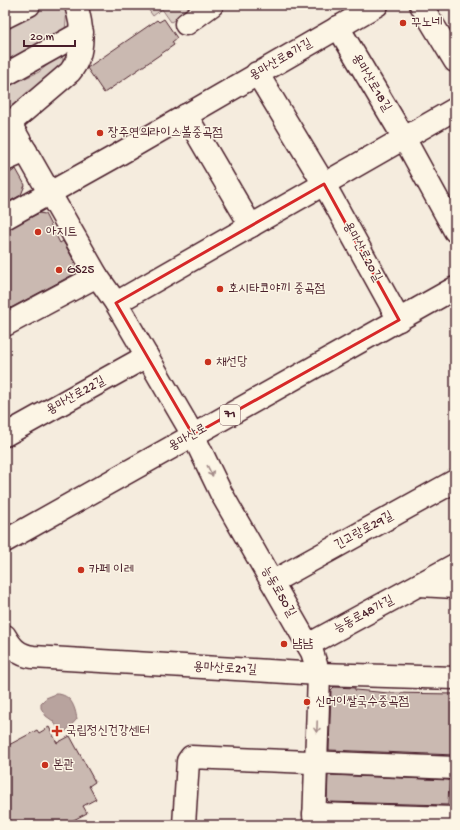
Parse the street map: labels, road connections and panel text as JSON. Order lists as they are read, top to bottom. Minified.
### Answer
{"streets":{"street":["용마산로8가길","용마산로18길","용마산로20길","용마산로22길","71","용마산로","긴고랑로29길","능동로50길","능동로48가길","용마산로21길"]},"crossings":[["용마산로8가길","용마산로18길"],["용마산로8가길","용마산로20길"],["용마산로20길","용마산로"],["용마산로","능동로50길"],["긴고랑로29길","능동로50길"],["능동로50길","능동로48가길"],["능동로50길","용마산로21길"]],"one_way":["능동로50길"],"places":{"other":["꾸노네","장주연의라이스볼중곡점","아지트","GS25","호시타코야끼 중곡점","채선당","카페 이레","냠냠","신머이쌀국수중곡점","본관"],"health":["국립정신건강센터"]},"scale_bar":"20 m"}
